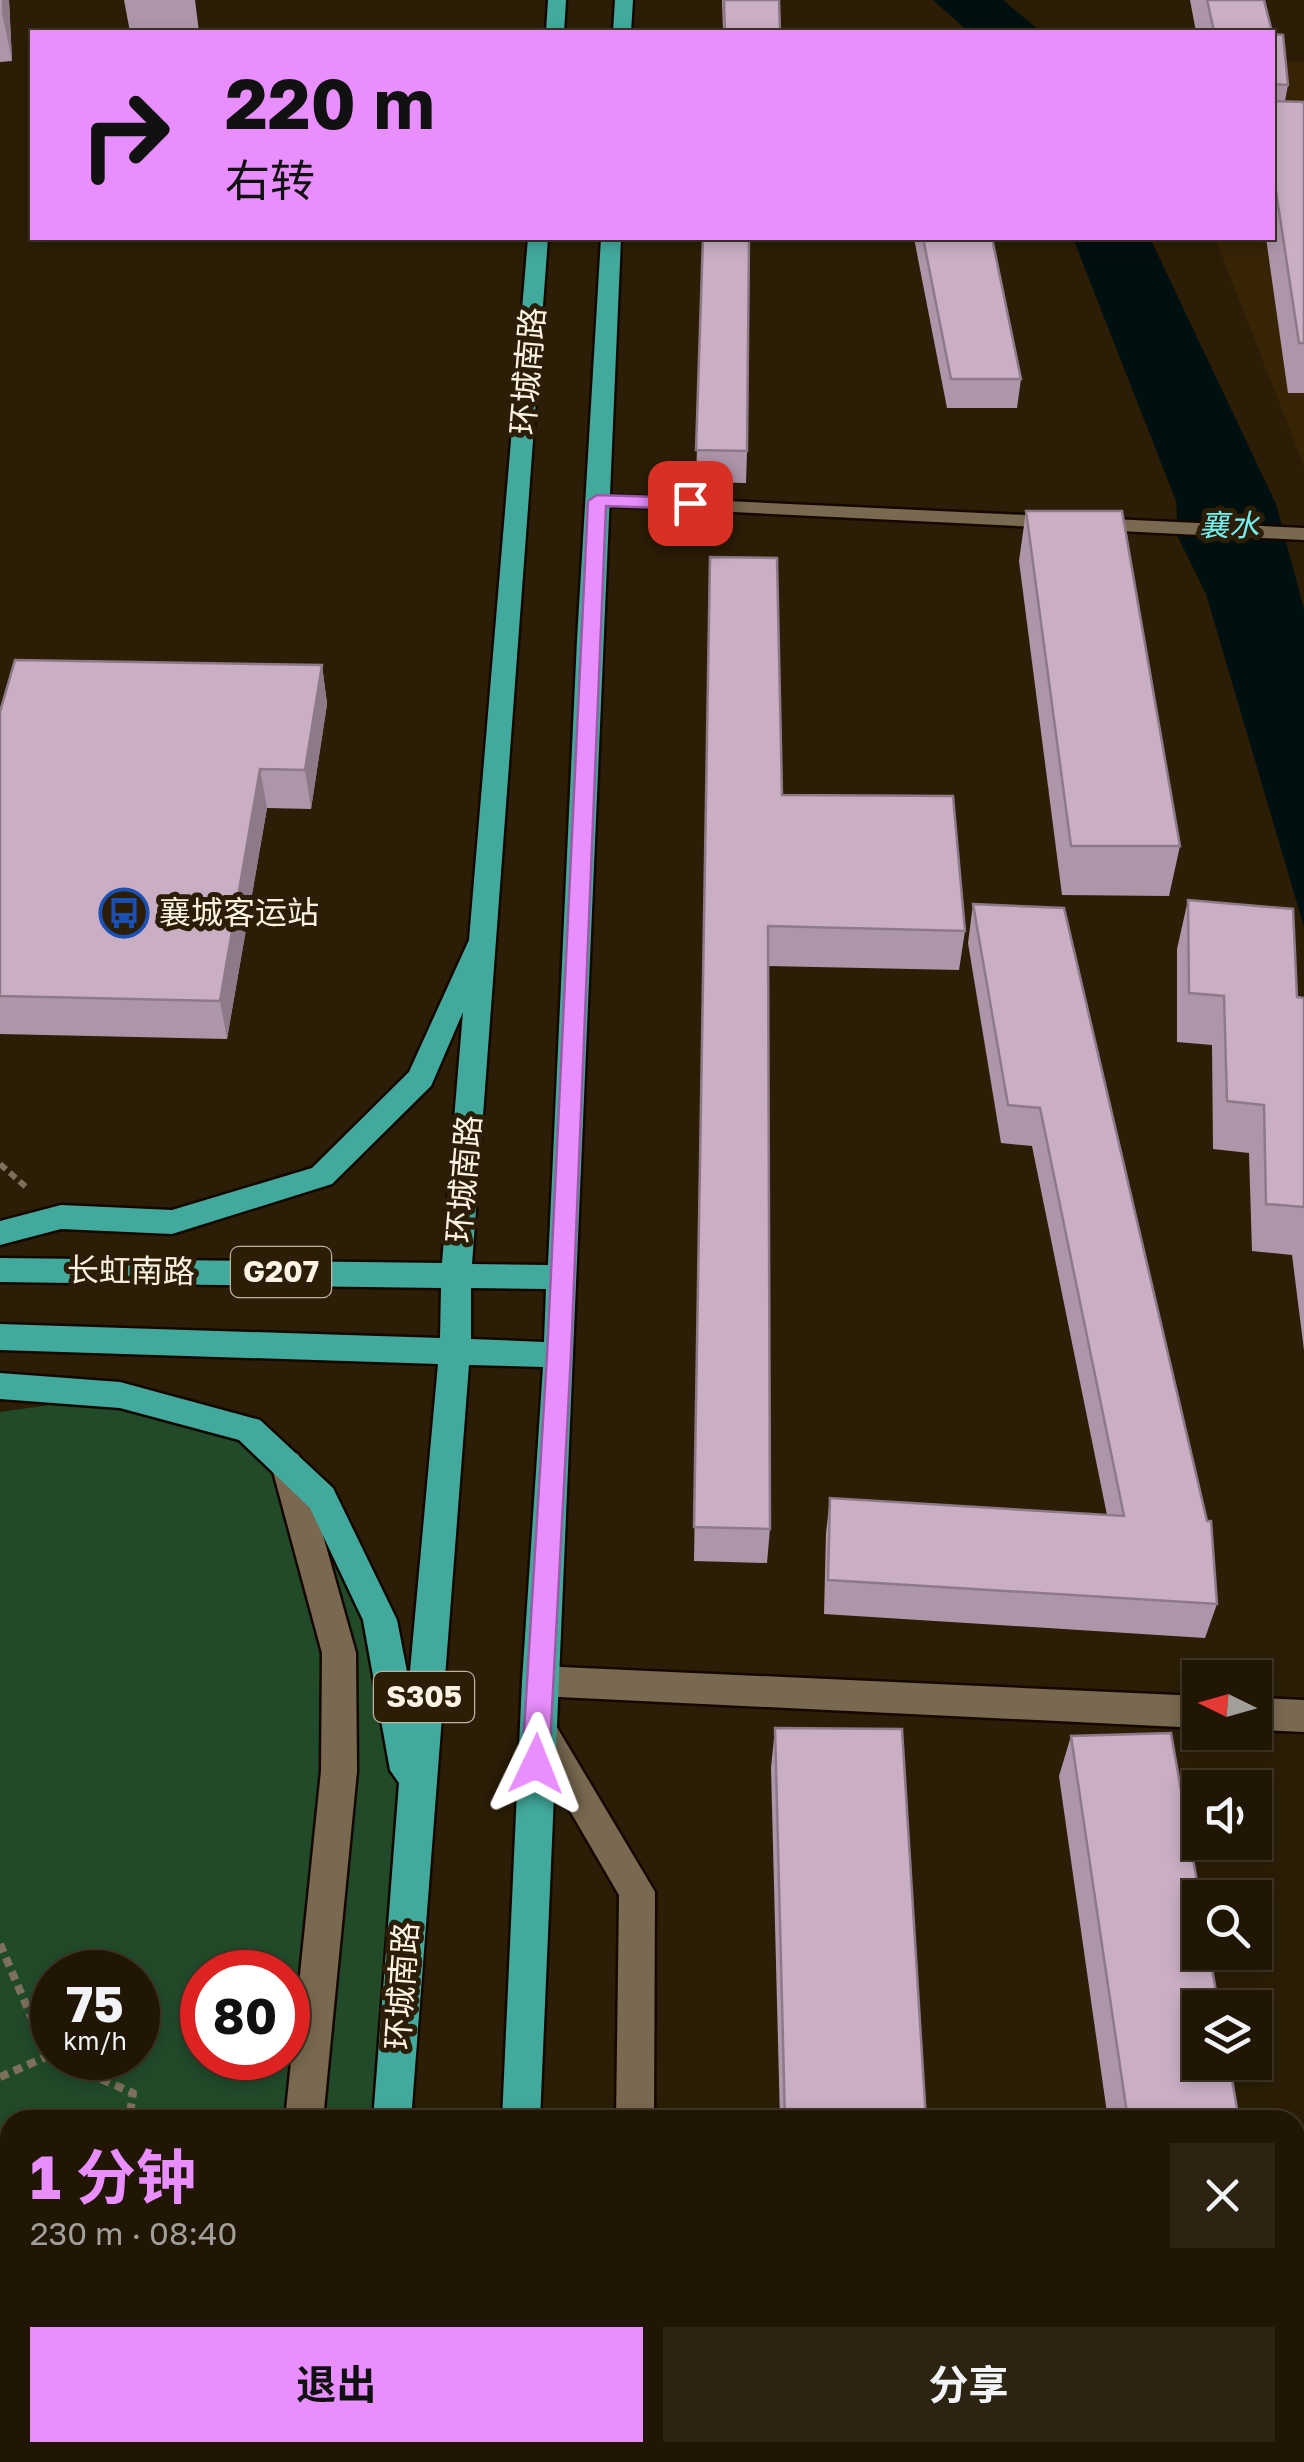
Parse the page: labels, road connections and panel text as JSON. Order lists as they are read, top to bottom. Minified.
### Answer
{"streets":{"highway":["环城南路","长虹南路","G207","S305"]},"crossings":[["环城南路","长虹南路"],["环城南路","G207"]],"water":["襄水"],"places":{"bus stop":["襄城客运站"]},"north":"left","page":{"turn":["220 m","右转"],"speed":"75 km/h","limit":"80","heading":["1 分钟","230 m · 08:40"],"buttons":["退出","分享"]}}
